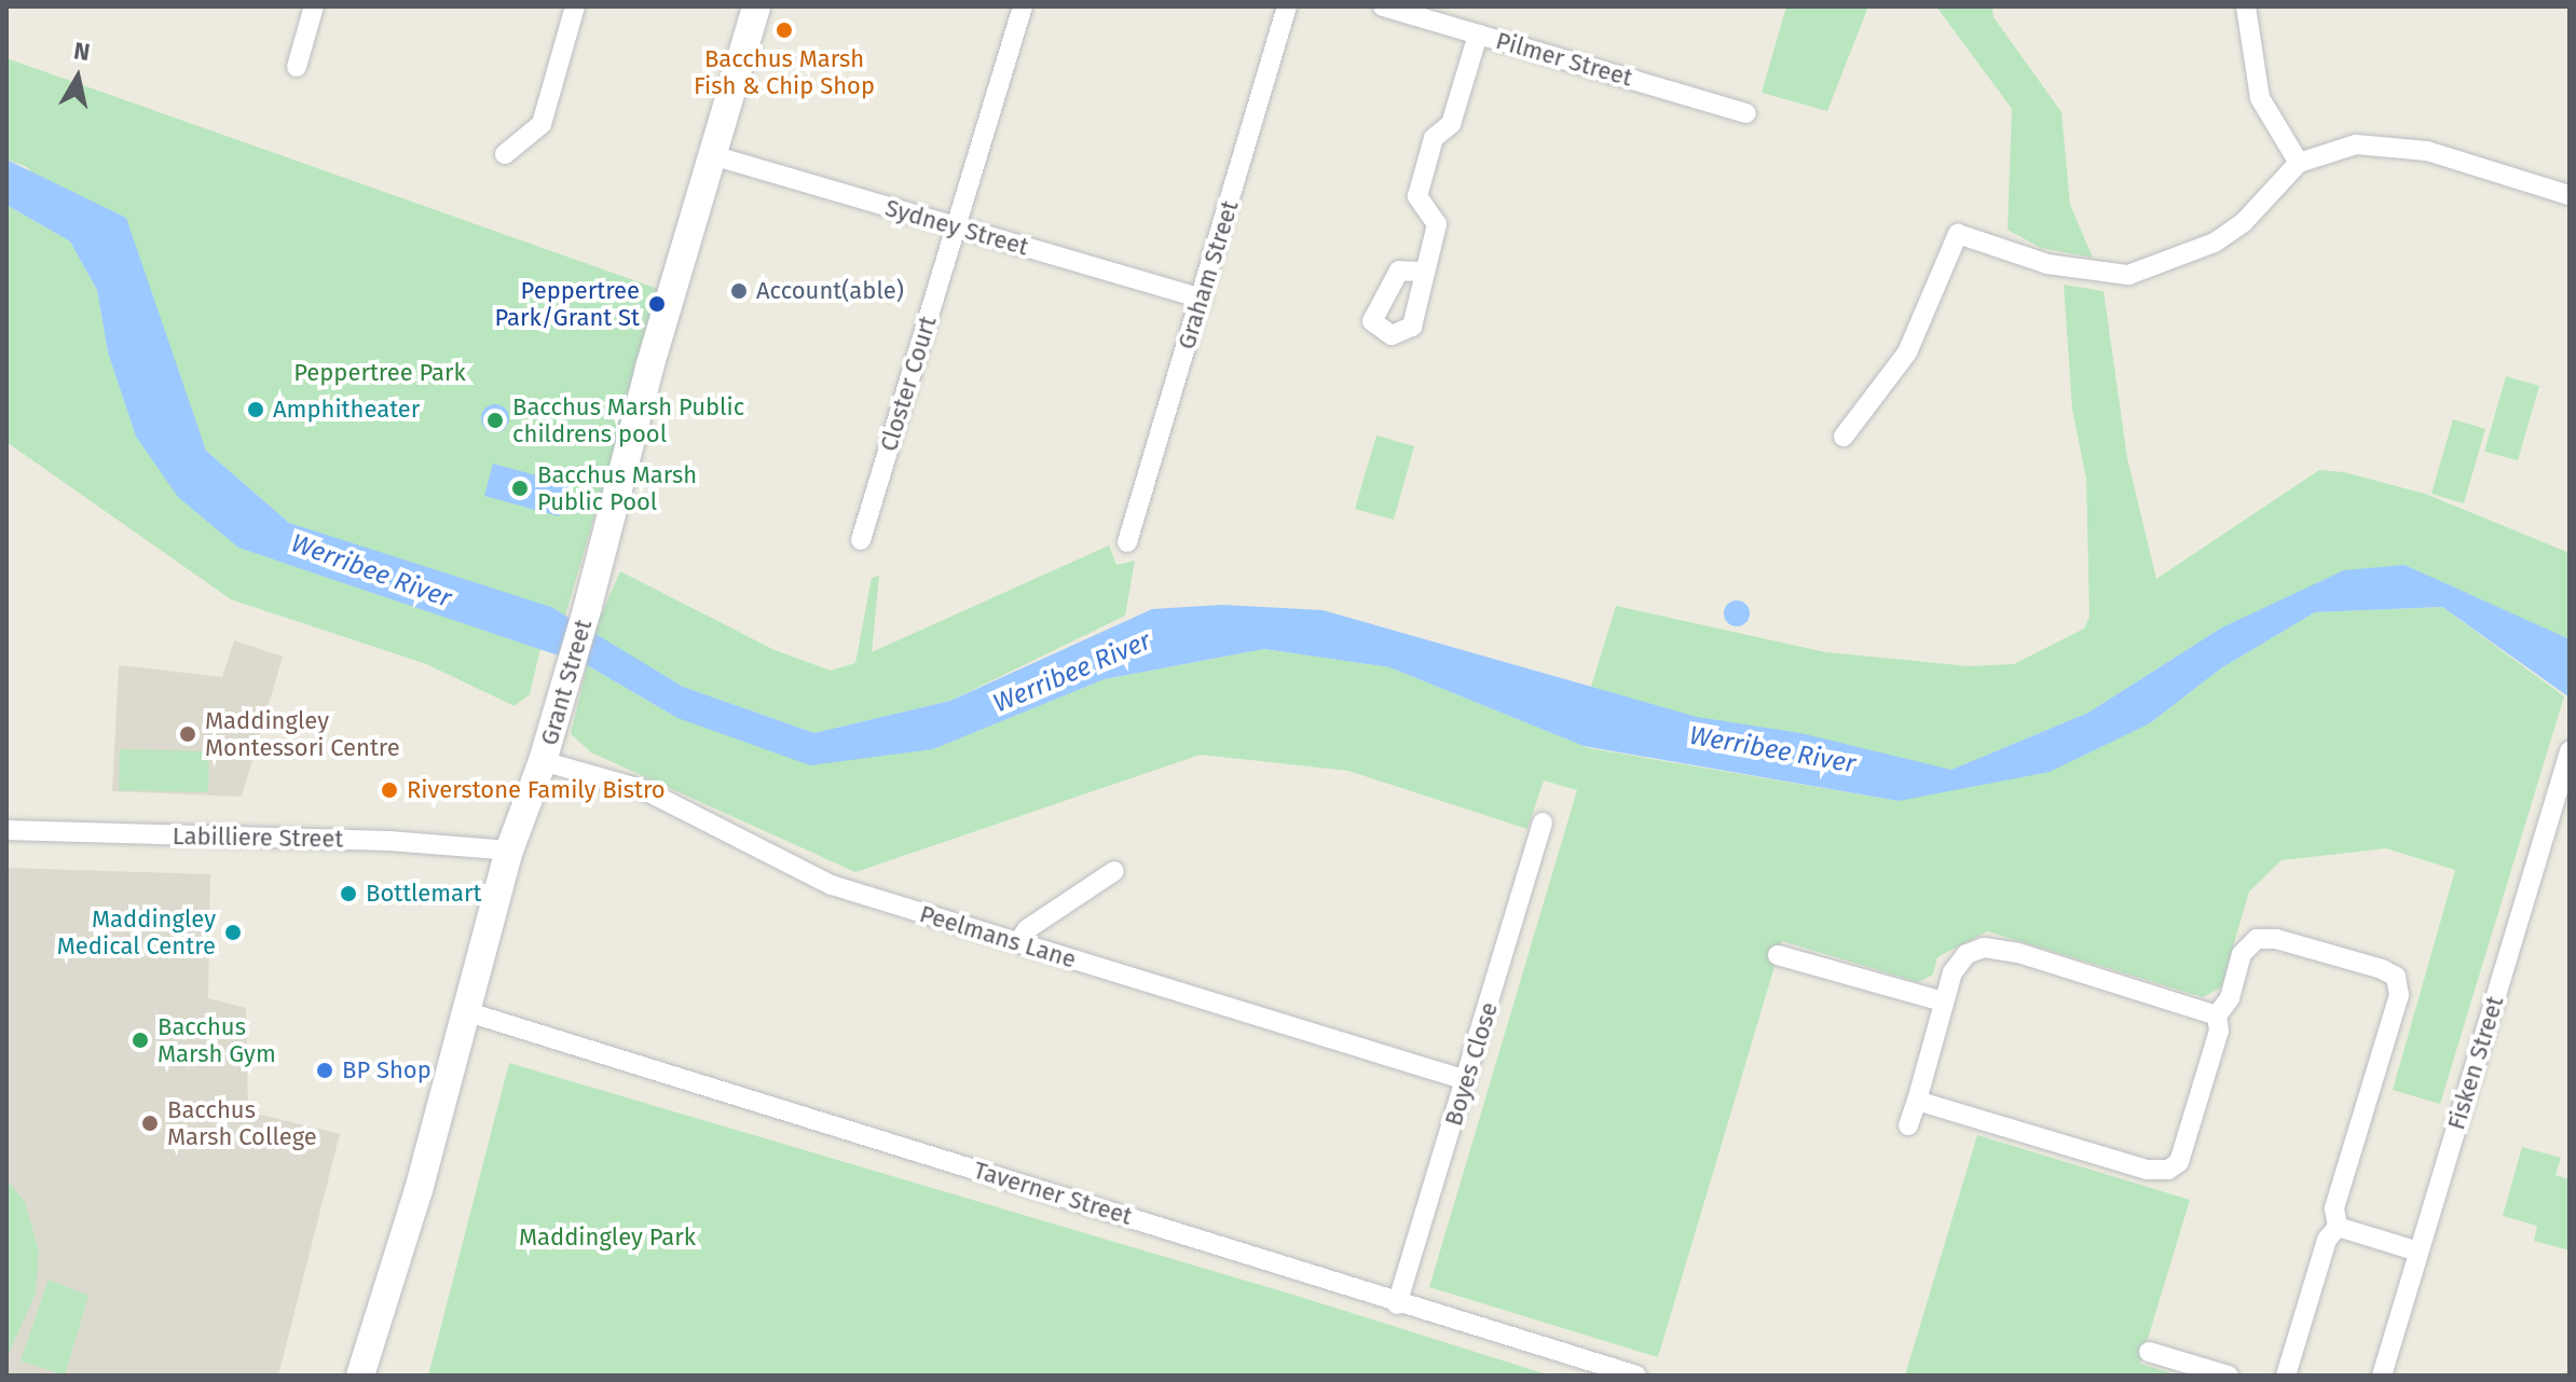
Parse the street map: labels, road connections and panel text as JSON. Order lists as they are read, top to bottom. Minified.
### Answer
{"streets":{"main road":["Grant Street"],"street":["Pilmer Street","Sydney Street","Graham Street","Closter Court","Labilliere Street","Peelmans Lane","Fisken Street","Boyes Close","Taverner Street"]},"crossings":[["Sydney Street","Graham Street"],["Sydney Street","Closter Court"],["Sydney Street","Grant Street"],["Grant Street","Labilliere Street"],["Grant Street","Peelmans Lane"],["Grant Street","Taverner Street"],["Peelmans Lane","Boyes Close"],["Boyes Close","Taverner Street"]],"water":["Werribee River"],"parks":["Peppertree Park","Maddingley Park"],"places":["Bacchus Marsh Fish & Chip Shop","Account(able)","Peppertree Park/Grant St","Amphitheater","Bacchus Marsh Public childrens pool","Bacchus Marsh Public Pool","Maddingley Montessori Centre","Riverstone Family Bistro","Bottlemart","Maddingley Medical Centre","Bacchus Marsh Gym","BP Shop","Bacchus Marsh College"],"north":"top"}
